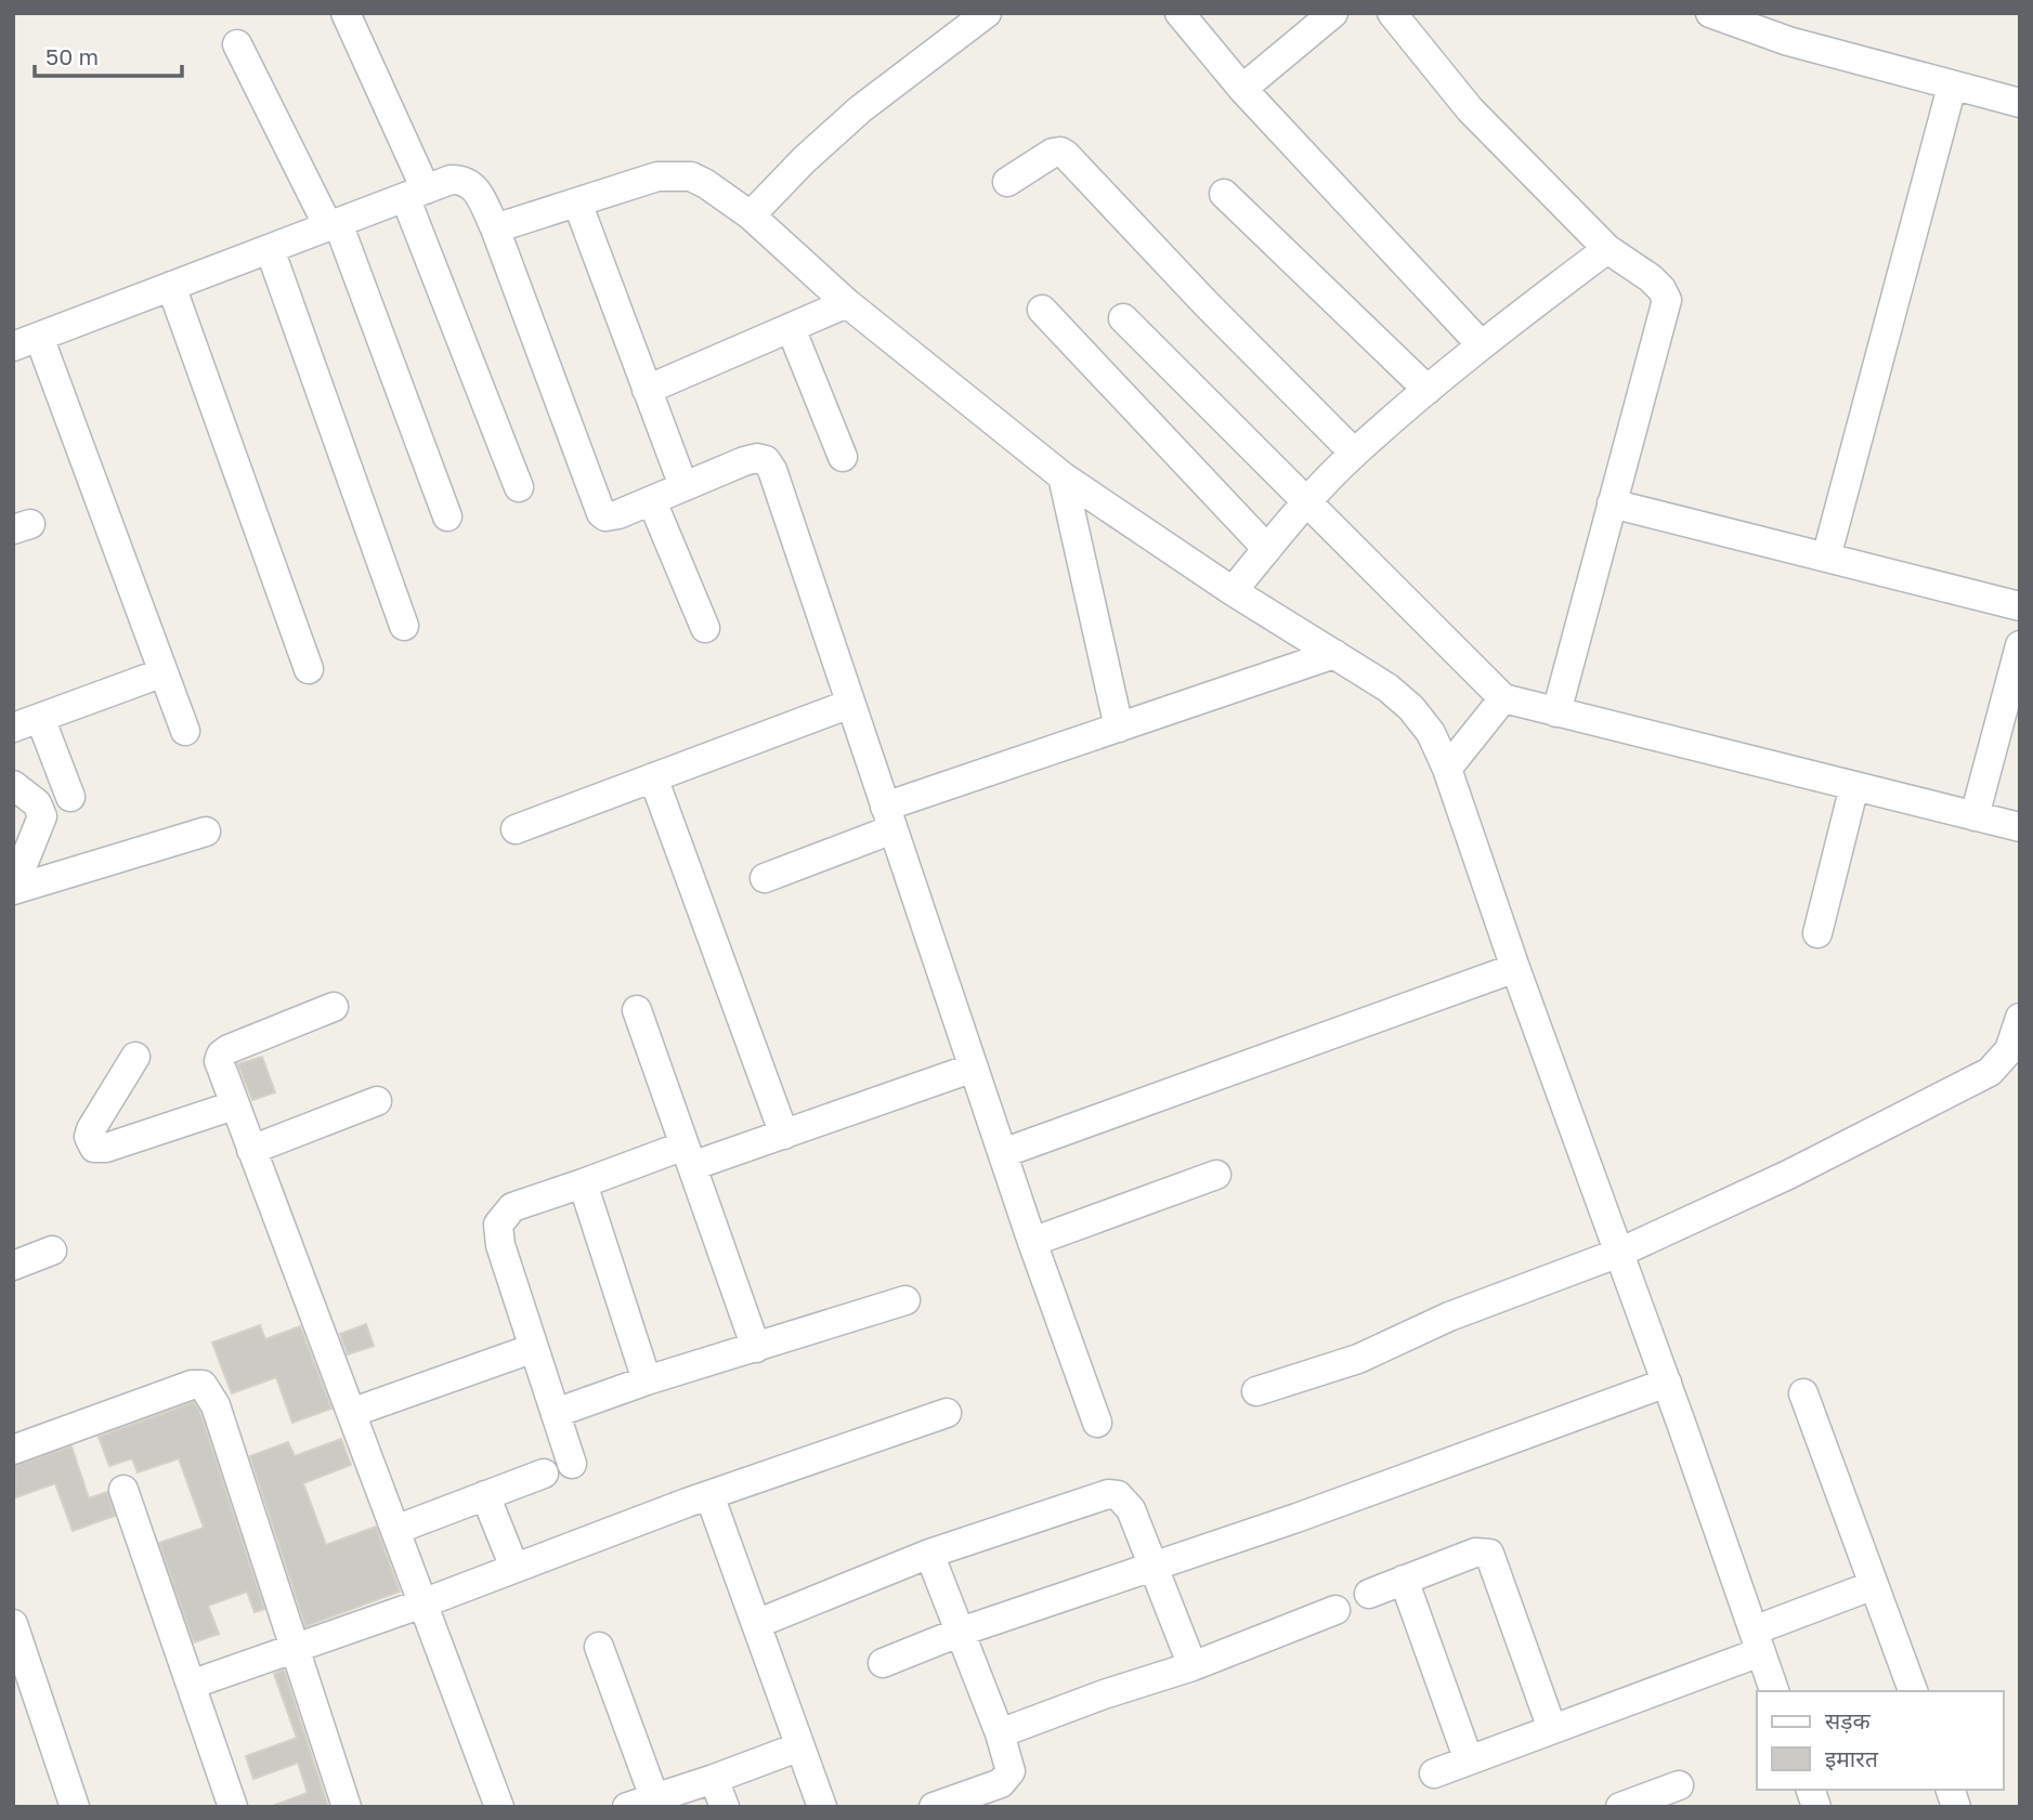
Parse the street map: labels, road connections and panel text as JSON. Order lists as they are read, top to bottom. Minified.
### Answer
{"legend":["सड़क","इमारत"],"scale_bar":"50 m"}
